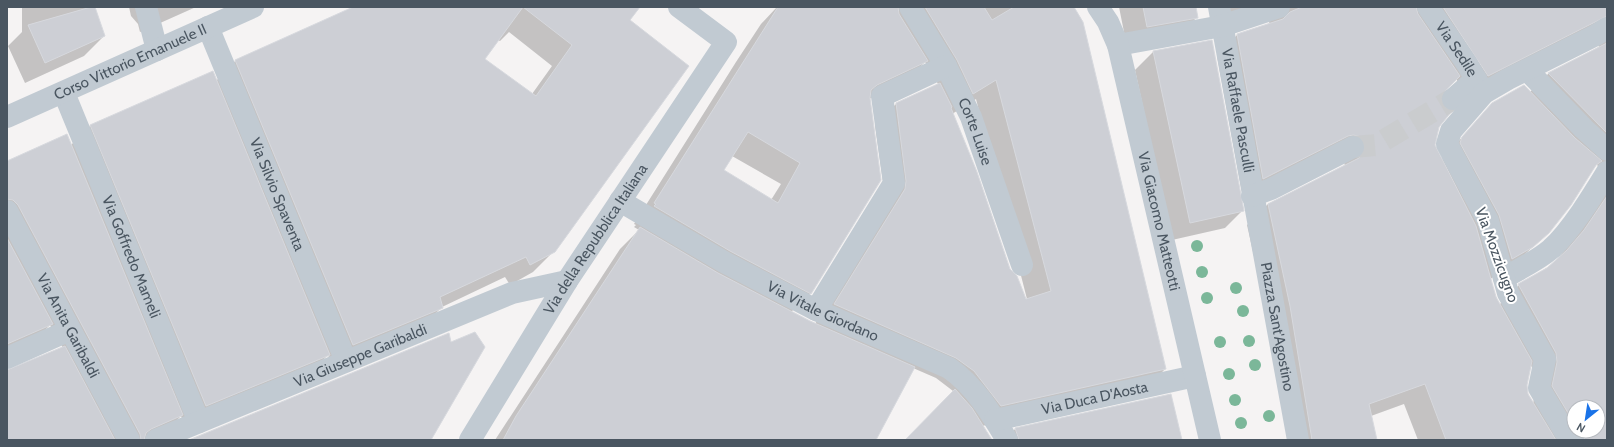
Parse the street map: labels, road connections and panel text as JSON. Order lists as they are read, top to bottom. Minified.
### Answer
{"streets":{"street":["Via Sedile","Corso Vittorio Emanuele II","Via Raffaele Pasculli","Corte Luise","Via Silvio Spaventa","Via Giacomo Matteotti","Via della Repubblica Italiana","Via Mozzicugno","Via Goffredo Mameli","Via Vitale Giordano","Via Anita Garibaldi","Piazza Sant'Agostino","Via Giuseppe Garibaldi","Via Duca D'Aosta"]},"crossings":[["Via Sedile","Via Mozzicugno"],["Corso Vittorio Emanuele II","Via Silvio Spaventa"],["Corso Vittorio Emanuele II","Via Goffredo Mameli"],["Via Raffaele Pasculli","Piazza Sant'Agostino"],["Via Silvio Spaventa","Via Giuseppe Garibaldi"],["Via Giacomo Matteotti","Via Duca D'Aosta"],["Via della Repubblica Italiana","Via Vitale Giordano"],["Via della Repubblica Italiana","Via Giuseppe Garibaldi"],["Via Goffredo Mameli","Via Giuseppe Garibaldi"],["Via Vitale Giordano","Via Duca D'Aosta"]],"north":"bottom left"}
